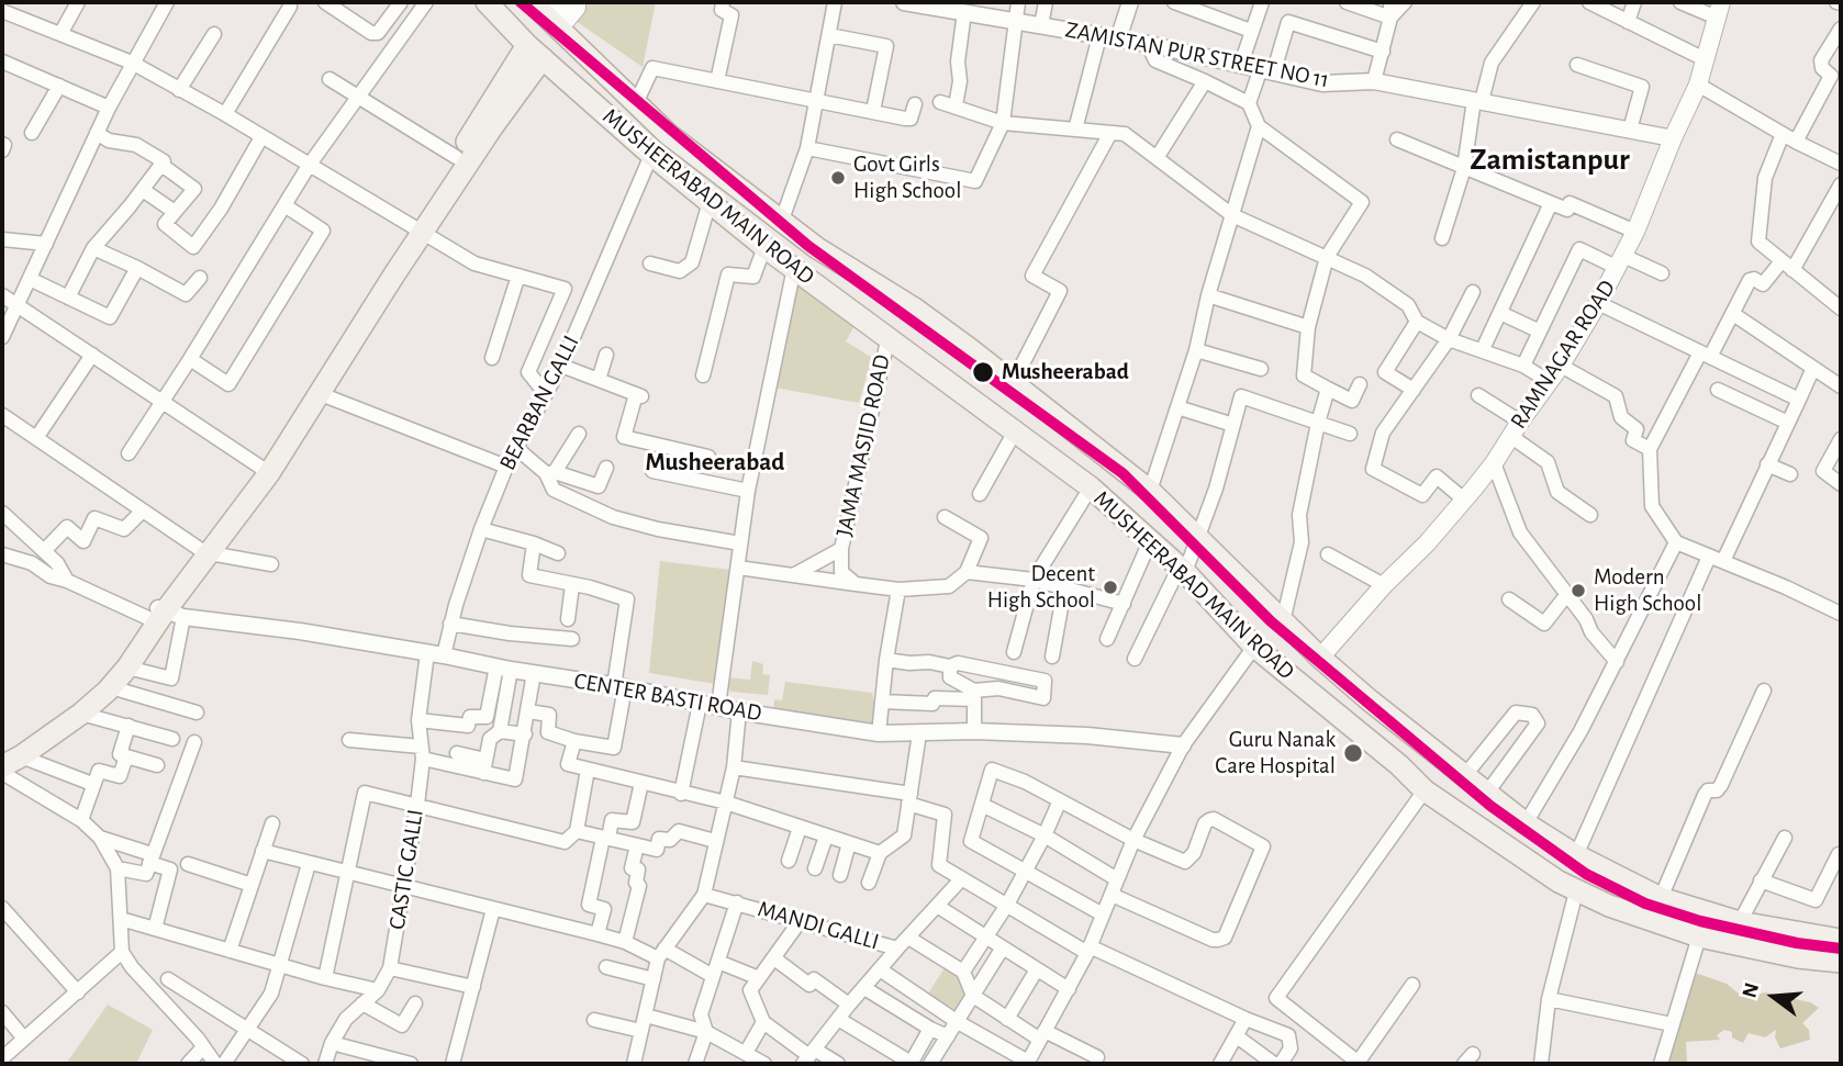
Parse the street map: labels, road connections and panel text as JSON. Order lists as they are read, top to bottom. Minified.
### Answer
{"streets":{"main road":["MUSHEERABAD MAIN ROAD","RAMNAGAR ROAD"],"street":["ZAMISTAN PUR STREET NO 11","BEARBAN GALLI","JAMA MASJID ROAD","CENTER BASTI ROAD","CASTIC GALLI","MANDI GALLI"]},"crossings":[["ZAMISTAN PUR STREET NO 11","RAMNAGAR ROAD"],["MUSHEERABAD MAIN ROAD","RAMNAGAR ROAD"],["MUSHEERABAD MAIN ROAD","BEARBAN GALLI"],["MUSHEERABAD MAIN ROAD","JAMA MASJID ROAD"],["BEARBAN GALLI","CENTER BASTI ROAD"],["BEARBAN GALLI","CASTIC GALLI"],["CENTER BASTI ROAD","CASTIC GALLI"]],"districts":["Zamistanpur","Musheerabad"],"places":["Govt Girls High School","Musheerabad","Decent High School","Modern High School","Guru Nanak Care Hospital"],"north":"left"}
